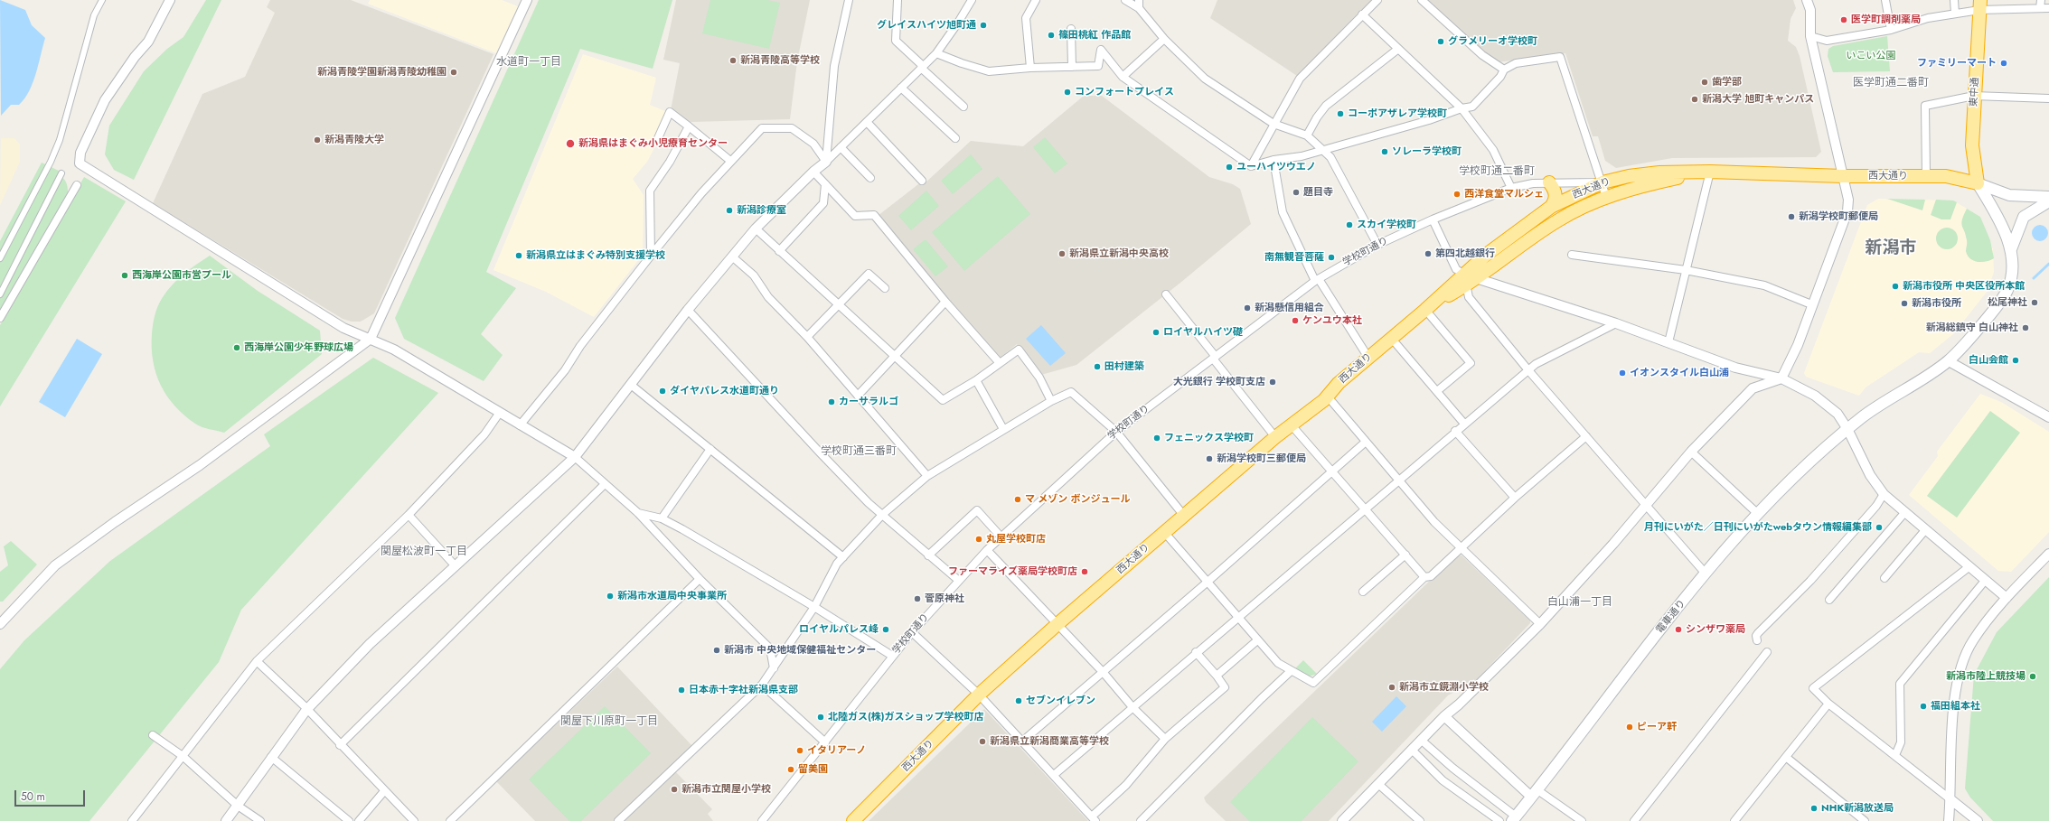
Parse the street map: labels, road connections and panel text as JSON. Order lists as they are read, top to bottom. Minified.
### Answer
{"streets":{"highway":["東中通","西大通り"],"main road":["電車通り"],"street":["学校町通り"]},"crossings":[["東中通","西大通り"],["西大通り","学校町通り"]],"districts":["水道町一丁目","医学町通二番町","学校町通二番町","新潟市","学校町通三番町","関屋松波町一丁目","白山浦一丁目","関屋下川原町一丁目"],"parks":["いこい公園"],"places":["医学町調剤薬局","グレイスハイツ旭町通","篠田桃紅 作品館","グラメリーオ学校町","新潟青陵高等学校","ファミリーマート","新潟青陵学園新潟青陵幼稚園","歯学部","コンフォートプレイス","新潟大学 旭町キャンパス","コーポアザレア学校町","新潟青陵大学","新潟県はまぐみ小児療育センター","ソレーラ学校町","ユーハイツウエノ","題目寺","西洋食堂マルシェ","新潟診療室","新潟学校町郵便局","スカイ学校町","新潟県立新潟中央高校","第四北越銀行","新潟県立はまぐみ特別支援学校","南無観音菩薩","西海岸公園市営プール","新潟市役所 中央区役所本館","松尾神社","新潟市役所","新潟懸信用組合","ケンユウ本社","新潟総鎮守 白山神社","ロイヤルハイツ礎","西海岸公園少年野球広場","白山会館","田村建築","イオンスタイル白山浦","大光銀行 学校町支店","ダイヤパレス水道町通り","カーサラルゴ","フェニックス学校町","新潟学校町三郵便局","マ メゾン ボンジュール","月刊にいがた／日刊にいがたwebタウン情報編集部","丸屋学校町店","ファーマライズ薬局学校町店","新潟市水道局中央事業所","菅原神社","ロイヤルパレス峰","シンザワ薬局","新潟市 中央地域保健福祉センター","新潟市陸上競技場","新潟市立鏡淵小学校","日本赤十字社新潟県支部","セブンイレブン","福田組本社","北陸ガス(株)ガスショップ学校町店","ピーア軒","新潟県立新潟商業高等学校","イタリアーノ","留美園","新潟市立関屋小学校","NHK新潟放送局"],"scale_bar":"50 m"}
